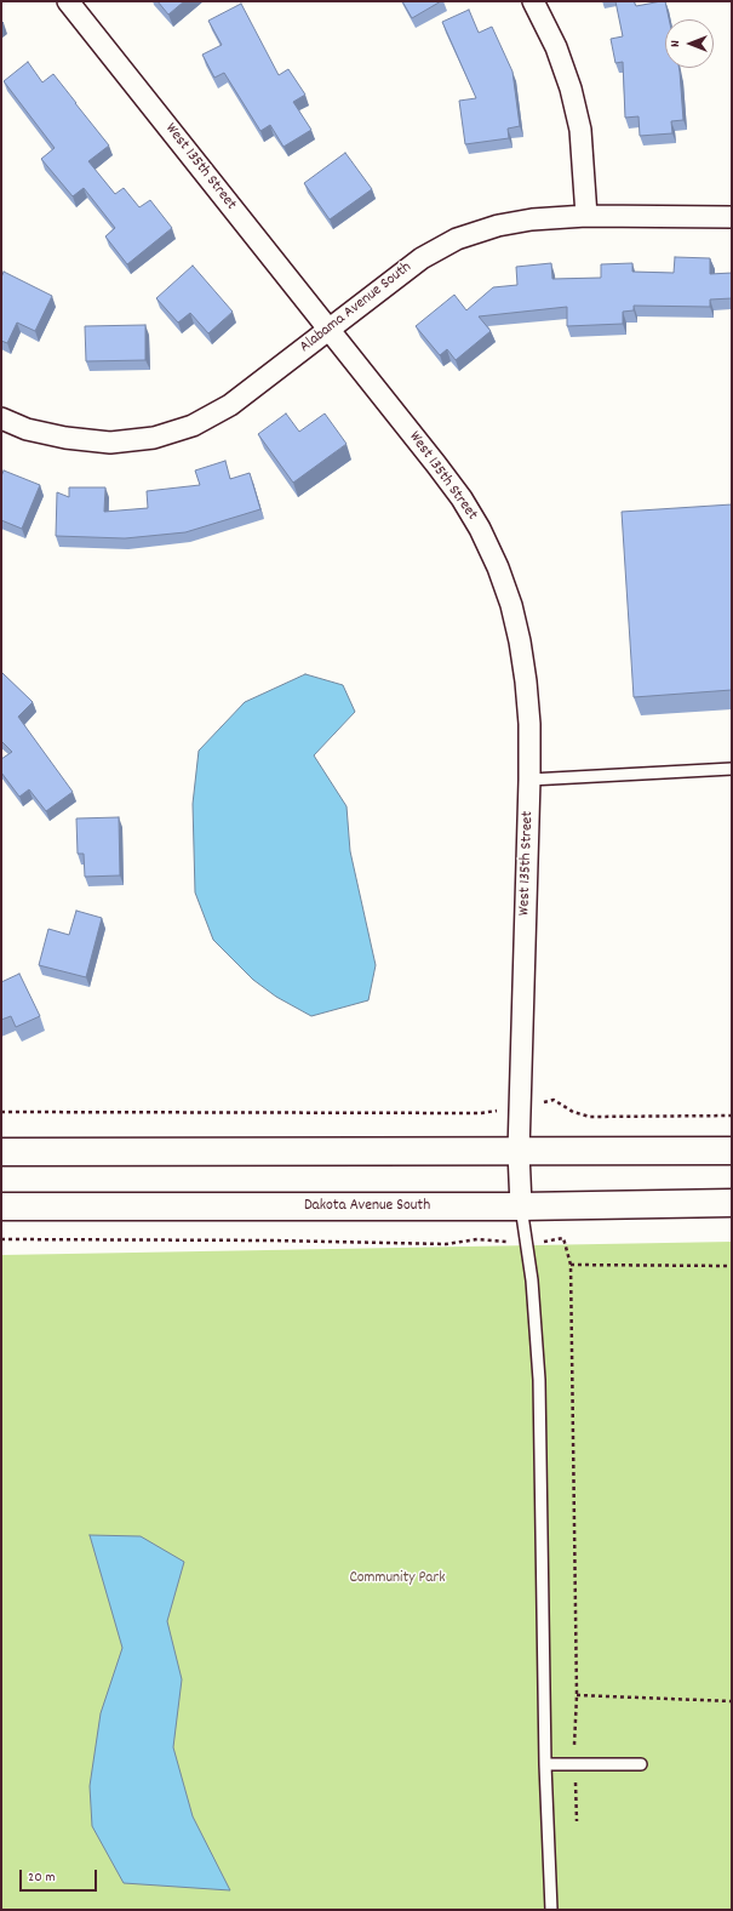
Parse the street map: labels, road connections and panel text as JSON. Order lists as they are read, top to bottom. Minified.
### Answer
{"streets":{"main road":["Dakota Avenue South"],"street":["West 135th Street","Alabama Avenue South"]},"crossings":[["West 135th Street","Alabama Avenue South"],["West 135th Street","Dakota Avenue South"]],"parks":["Community Park"],"scale_bar":"20 m","north":"left"}
